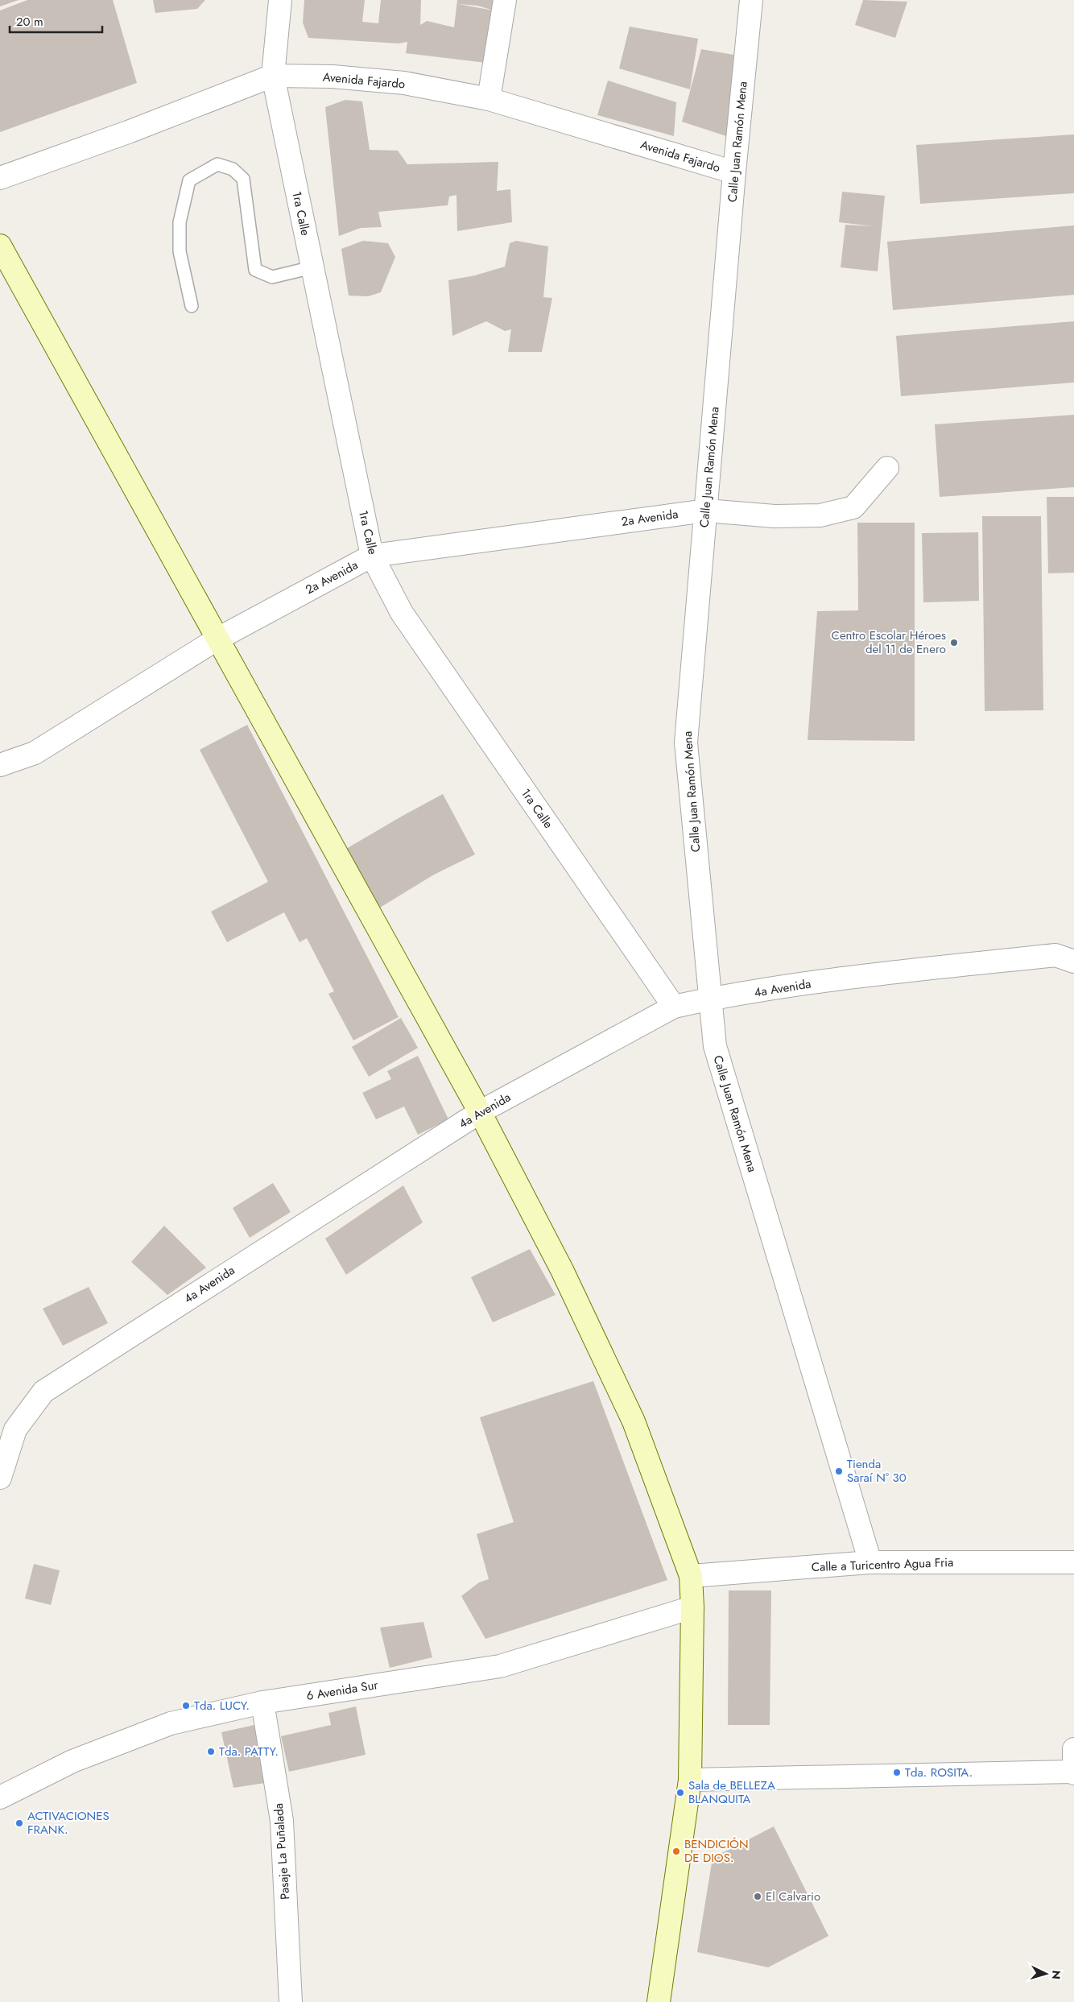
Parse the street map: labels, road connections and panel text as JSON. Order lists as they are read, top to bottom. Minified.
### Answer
{"streets":{"street":["Avenida Fajardo","Calle Juan Ramón Mena","1ra Calle","2a Avenida","4a Avenida","Calle a Turicentro Agua Fria","6 Avenida Sur","Pasaje La Puñalada"]},"crossings":[["Avenida Fajardo","Calle Juan Ramón Mena"],["Avenida Fajardo","1ra Calle"],["Calle Juan Ramón Mena","2a Avenida"],["Calle Juan Ramón Mena","4a Avenida"],["Calle Juan Ramón Mena","Calle a Turicentro Agua Fria"],["1ra Calle","2a Avenida"],["1ra Calle","4a Avenida"],["6 Avenida Sur","Pasaje La Puñalada"]],"places":["Centro Escolar Héroes del 11 de Enero","Tienda Saraí Nº 30","Tda. LUCY.","Tda. PATTY.","Tda. ROSITA.","Sala de BELLEZA BLANQUITA","ACTIVACIONES FRANK.","BENDICIÓN DE DIOS.","El Calvario"],"scale_bar":"20 m","north":"right"}
